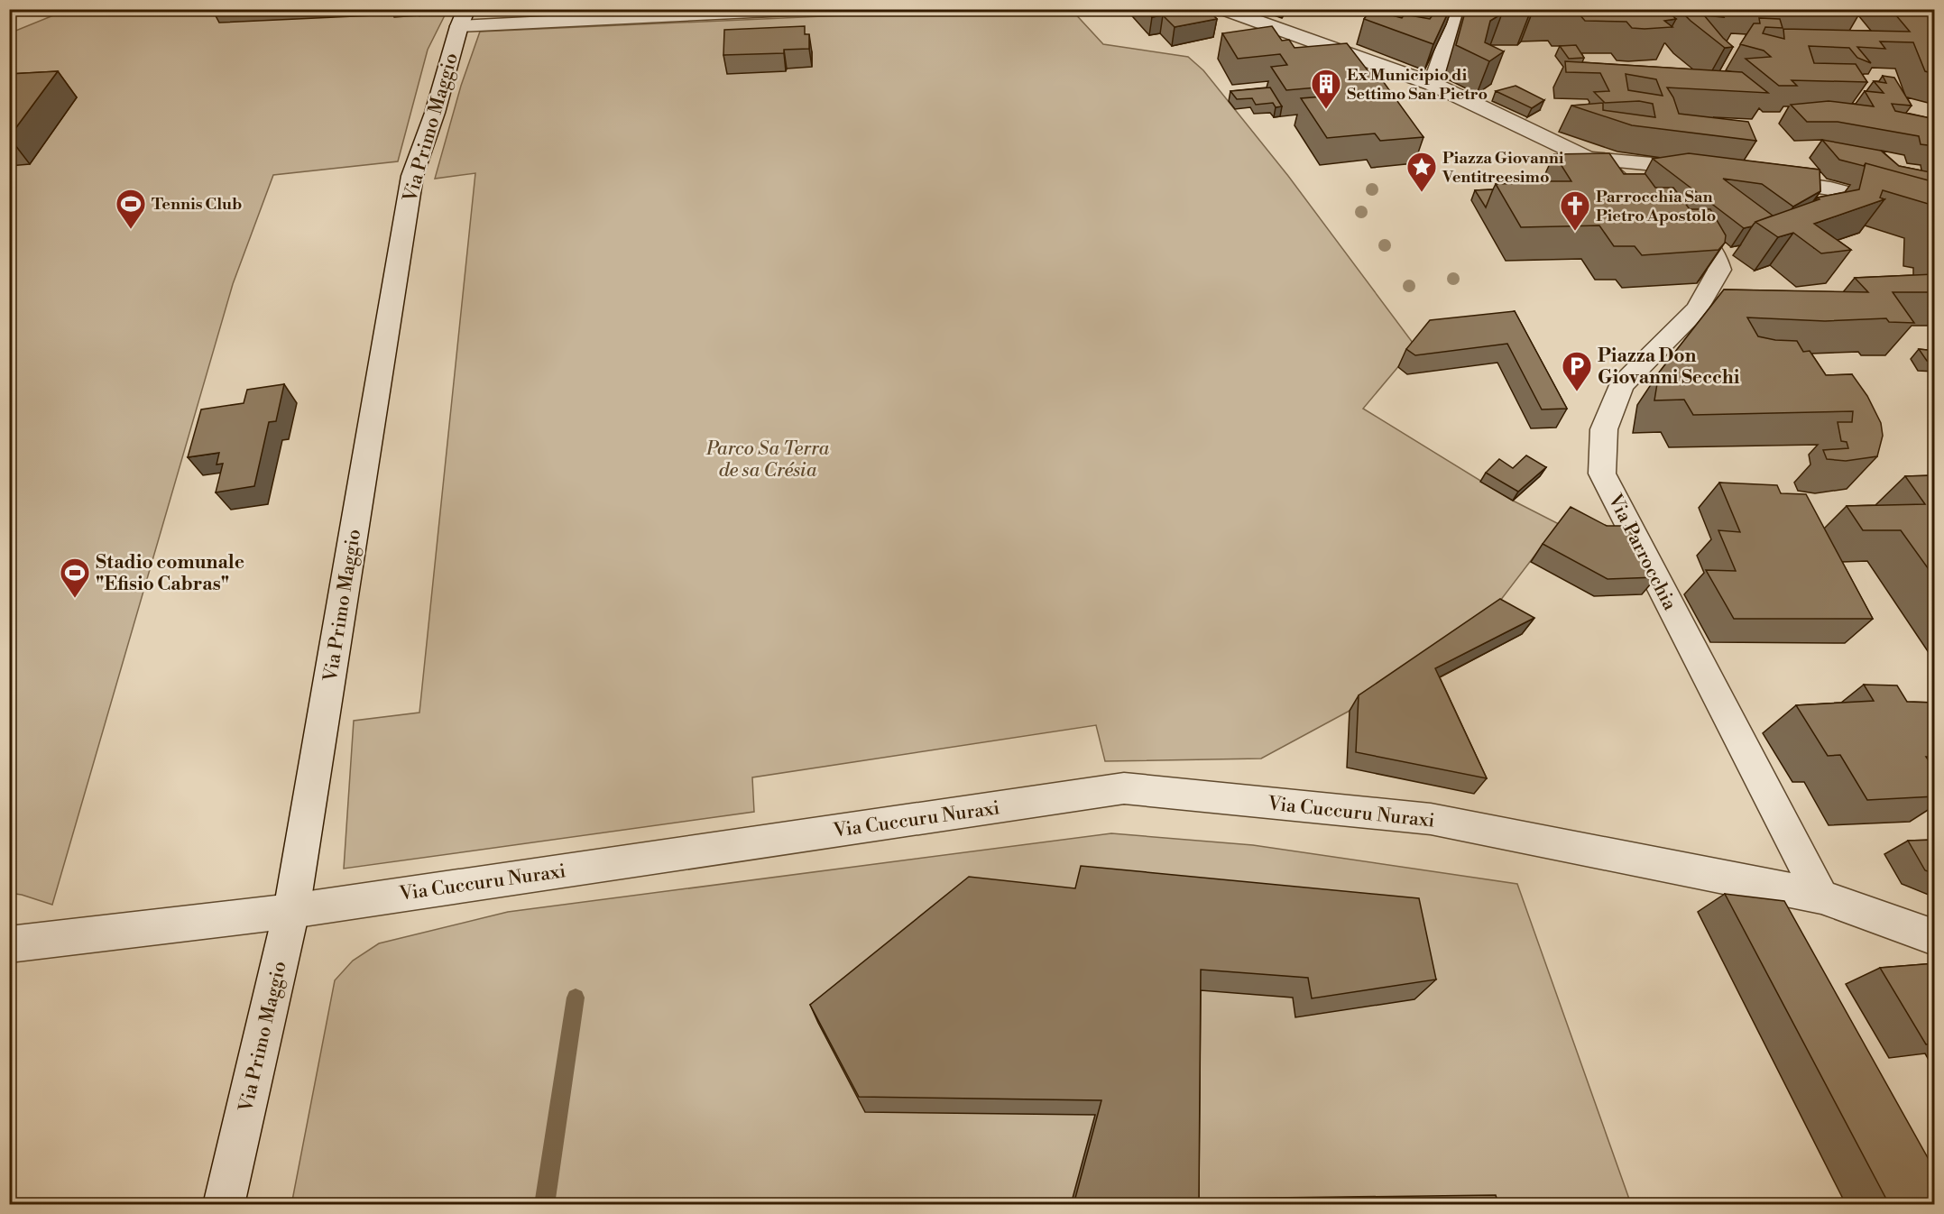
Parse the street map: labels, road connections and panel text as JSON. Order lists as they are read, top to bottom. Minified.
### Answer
{"streets":{"street":["Via Primo Maggio","Via Parrocchia","Via Cuccuru Nuraxi"]},"crossings":[["Via Primo Maggio","Via Cuccuru Nuraxi"],["Via Parrocchia","Via Cuccuru Nuraxi"]],"parks":["Parco Sa Terra de sa Crésia"],"places":{"building":["Ex Municipio di Settimo San Pietro"],"place":["Piazza Giovanni Ventitreesimo"],"sports":["Tennis Club","Stadio comunale \"Efisio Cabras\""],"church":["Parrocchia San Pietro Apostolo"],"parking":["Piazza Don Giovanni Secchi"]}}
